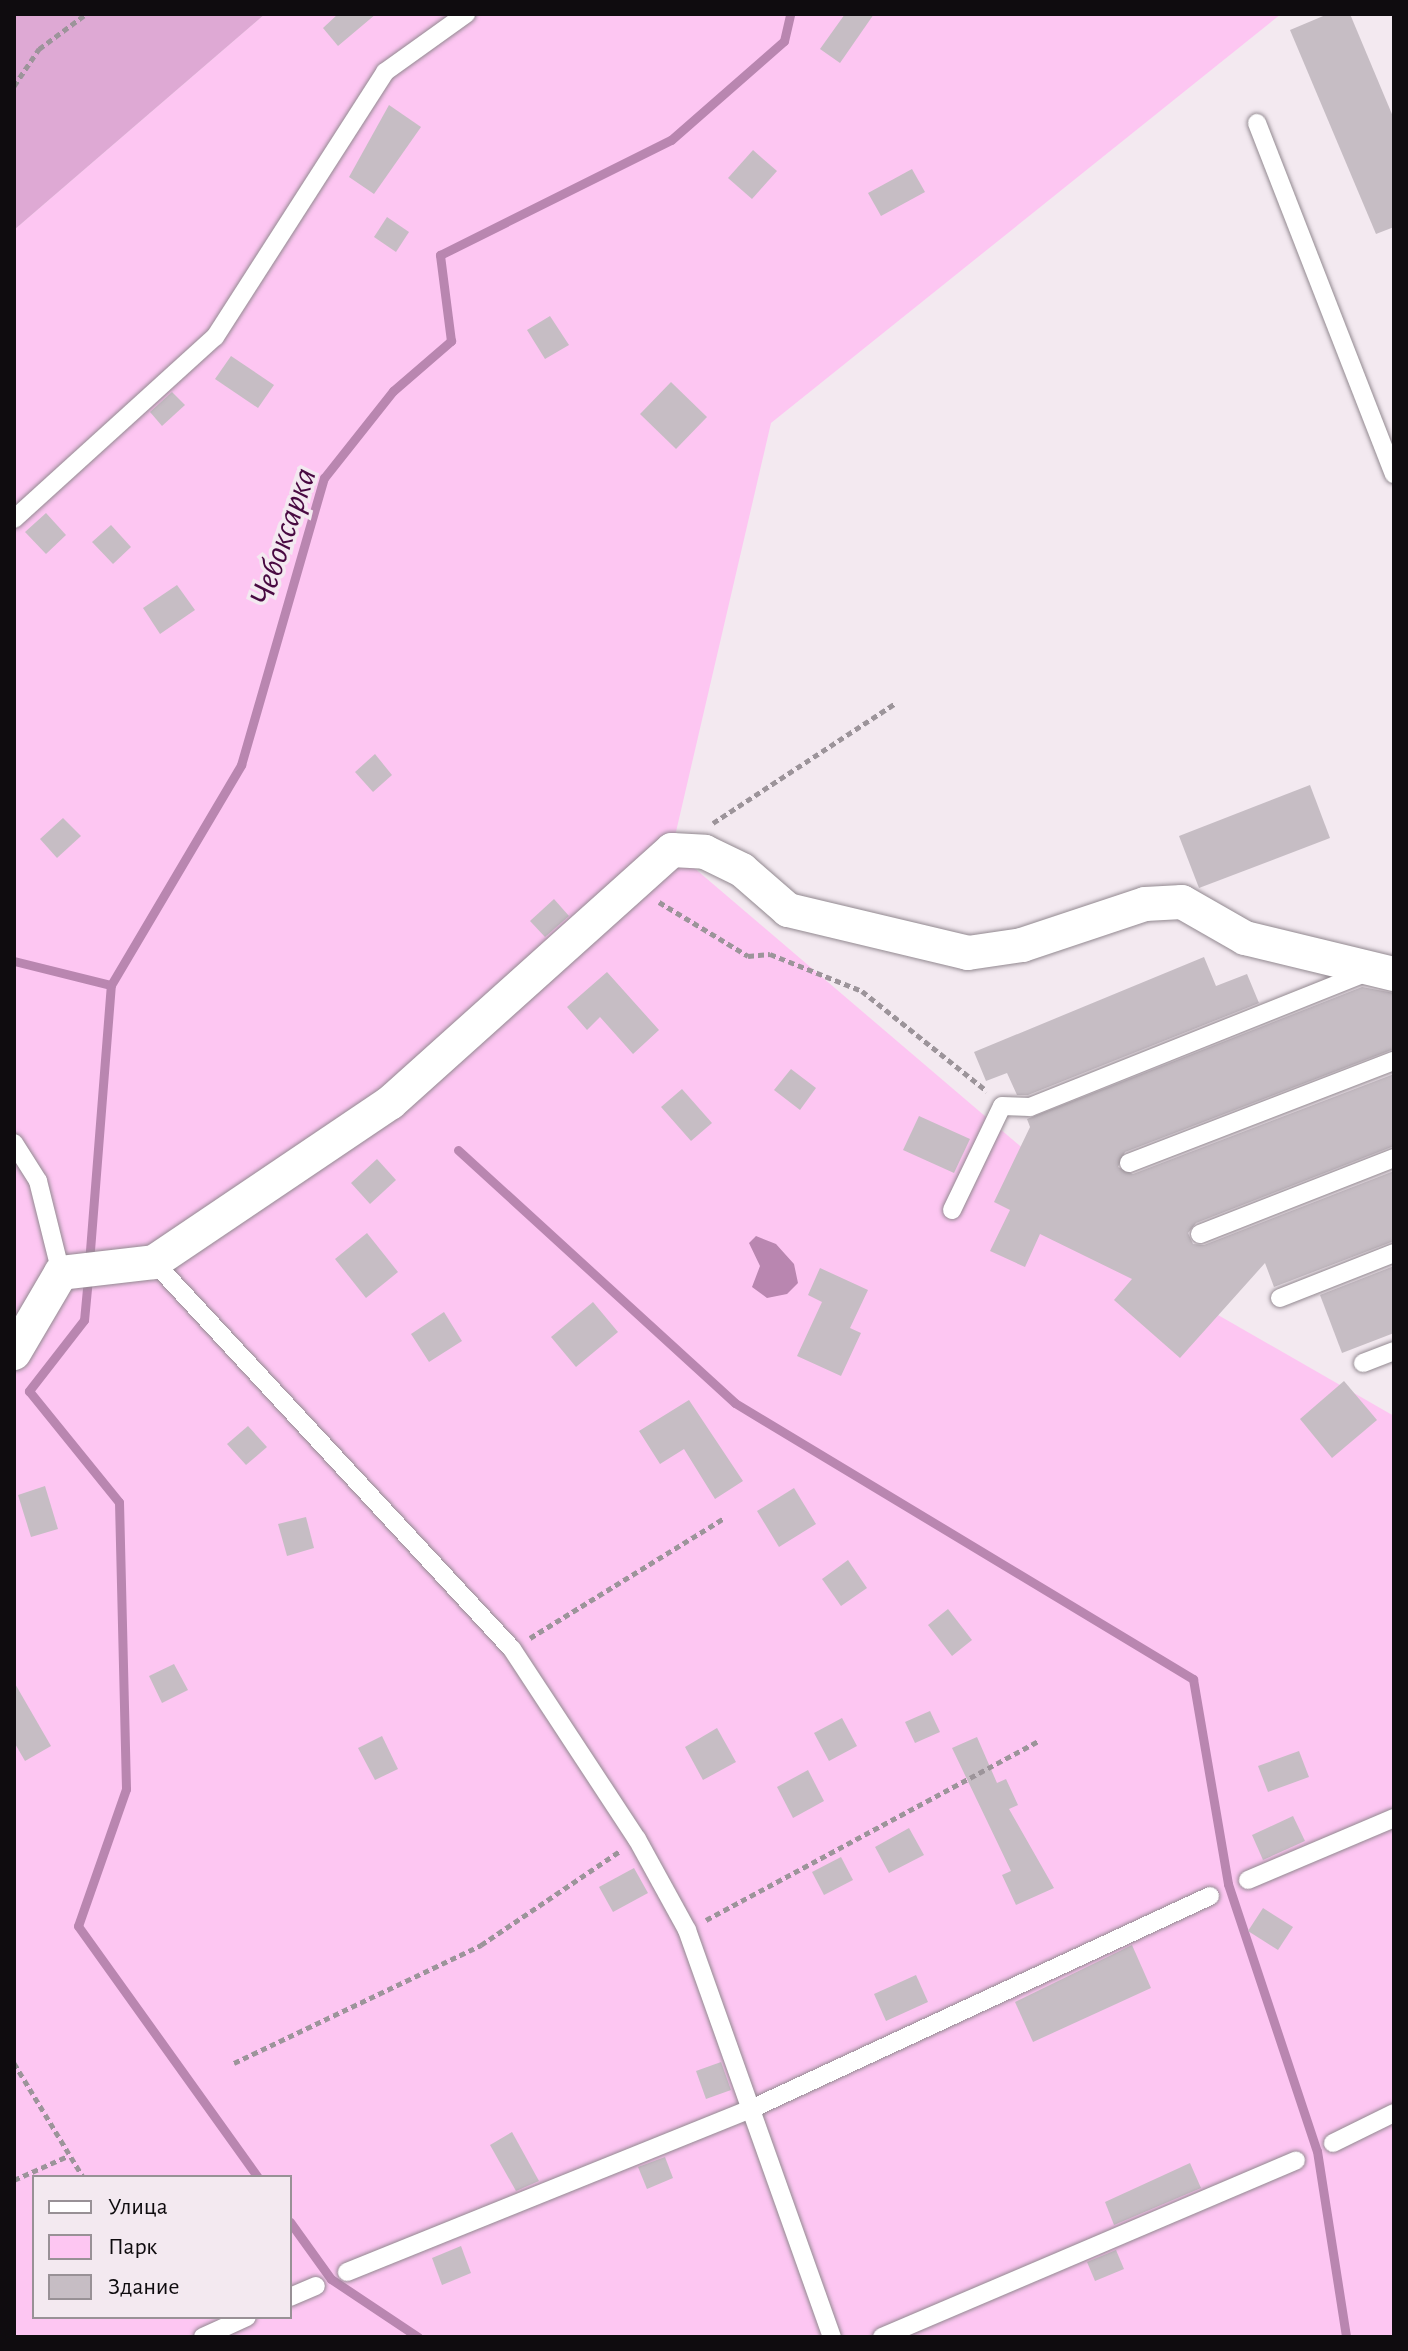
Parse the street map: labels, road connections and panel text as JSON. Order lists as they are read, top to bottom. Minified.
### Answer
{"water":["Чебоксарка"],"legend":["Улица","Парк","Здание"]}
